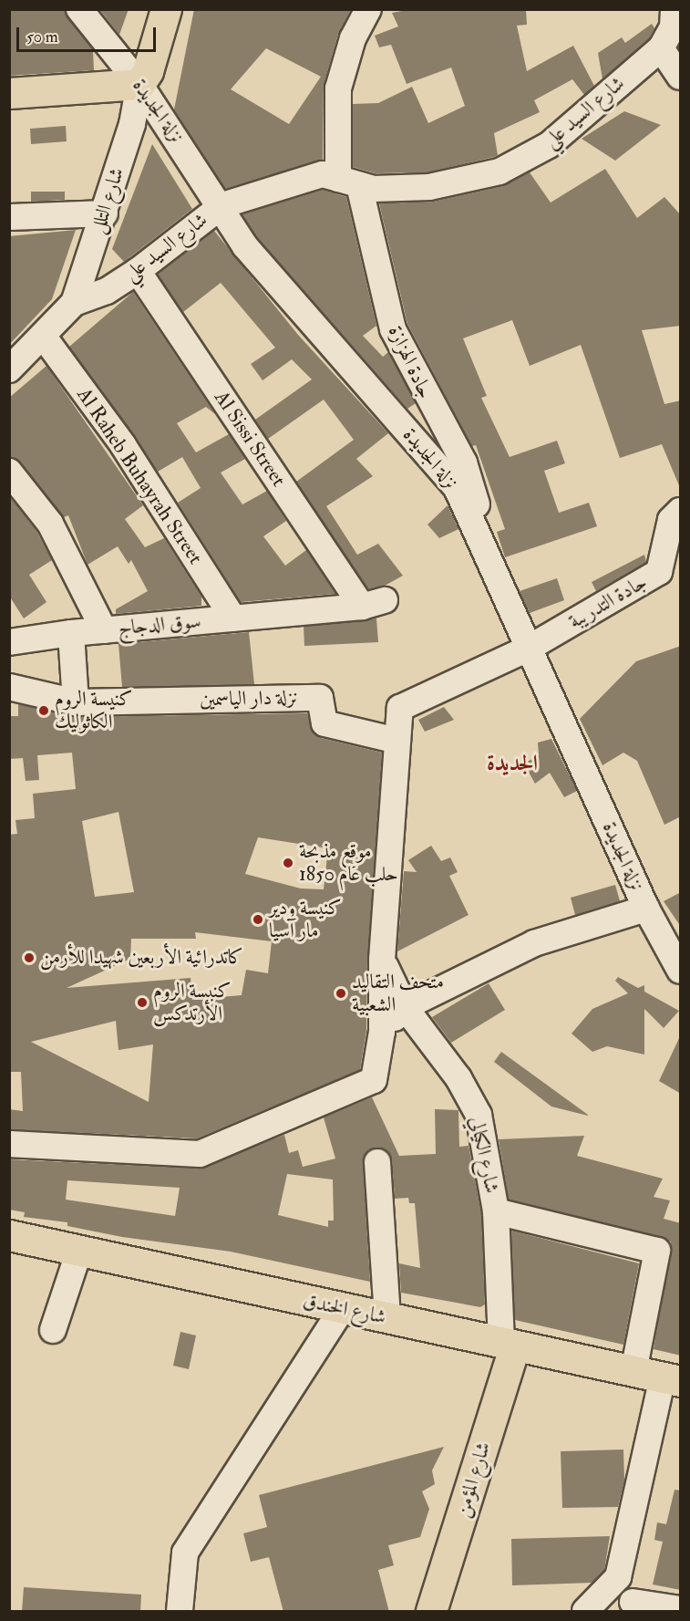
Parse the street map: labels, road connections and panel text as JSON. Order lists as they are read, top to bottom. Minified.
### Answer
{"streets":{"main road":["شارع التلل","شارع الخندق","شارع المؤمن"],"street":["نزلة الجديدة","شارع السيد علي","جادة الهزازة","Al Sissi Street","Al Raheb Buhayrah Street","جادة التدريبة","سوق الدجاج","نزلة دار الياسمين","شارع الكيالي"]},"crossings":[["نزلة الجديدة","شارع السيد علي"],["نزلة الجديدة","شارع التلل"],["نزلة الجديدة","جادة الهزازة"],["نزلة الجديدة","جادة التدريبة"],["شارع السيد علي","شارع التلل"],["شارع السيد علي","جادة الهزازة"],["شارع السيد علي","Al Sissi Street"],["شارع التلل","Al Raheb Buhayrah Street"],["Al Sissi Street","سوق الدجاج"],["Al Raheb Buhayrah Street","سوق الدجاج"],["جادة التدريبة","نزلة دار الياسمين"],["شارع الكيالي","شارع الخندق"],["شارع الكيالي","شارع المؤمن"],["شارع الخندق","شارع المؤمن"]],"districts":["الجديدة"],"places":["كنيسة الروم الكاثوليك","موقع مذبحة حلب عام 1850","كنيسة ودير مار آسيا","كاتدرائية الأربعين شهيدا للأرمن","متحف التقاليد الشعبية","كنيسة الروم الأرتدكس"],"scale_bar":"50 m"}
